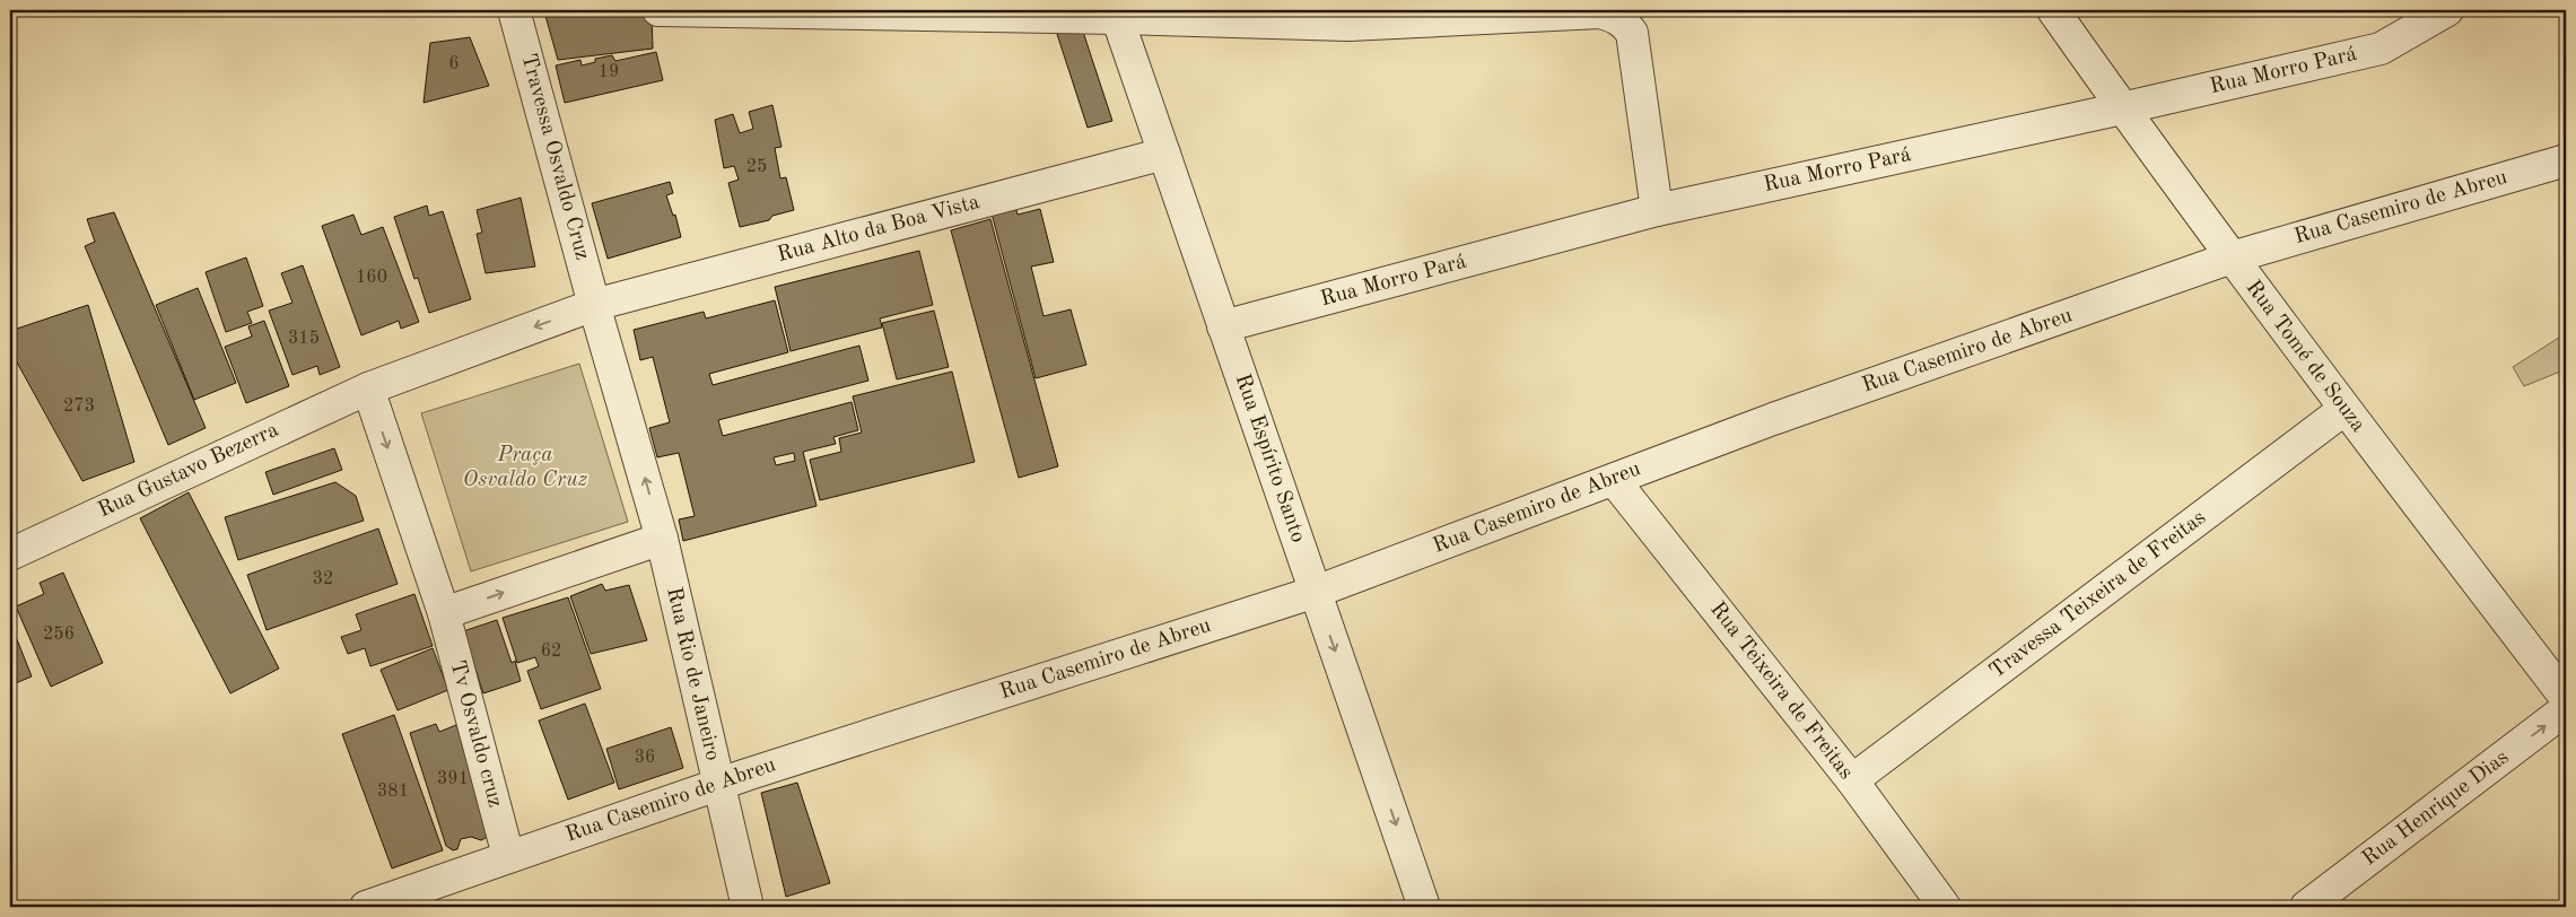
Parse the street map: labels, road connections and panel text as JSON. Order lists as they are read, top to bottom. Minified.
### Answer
{"streets":{"street":["Rua Morro Pará","Travessa Osvaldo Cruz","Rua Casemiro de Abreu","Rua Alto da Boa Vista","Rua Tomé de Souza","Rua Espírito Santo","Rua Gustavo Bezerra","Travessa Teixeira de Freitas","Rua Rio de Janeiro","Rua Teixeira de Freitas","Tv Osvaldo cruz","Rua Henrique Dias"]},"crossings":[["Rua Morro Pará","Rua Tomé de Souza"],["Rua Morro Pará","Rua Espírito Santo"],["Travessa Osvaldo Cruz","Rua Alto da Boa Vista"],["Rua Casemiro de Abreu","Rua Tomé de Souza"],["Rua Casemiro de Abreu","Rua Espírito Santo"],["Rua Casemiro de Abreu","Rua Rio de Janeiro"],["Rua Casemiro de Abreu","Rua Teixeira de Freitas"],["Rua Casemiro de Abreu","Tv Osvaldo cruz"],["Rua Alto da Boa Vista","Rua Espírito Santo"],["Rua Tomé de Souza","Travessa Teixeira de Freitas"],["Travessa Teixeira de Freitas","Rua Teixeira de Freitas"]],"one_way":["Rua Espírito Santo","Rua Henrique Dias"],"parks":["Praça Osvaldo Cruz"],"house_numbers":["6","19","25","160","315","273","32","256","62","36","391","381"]}
